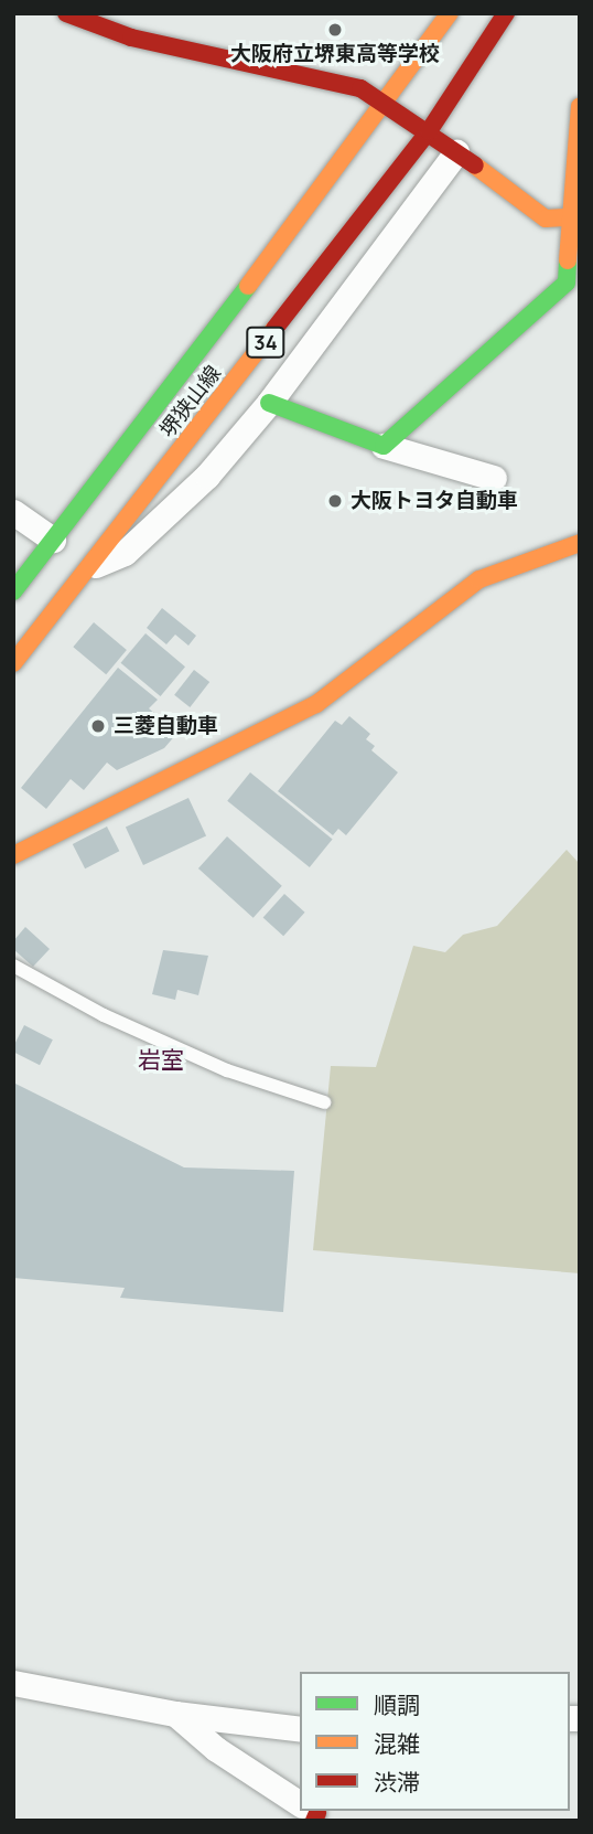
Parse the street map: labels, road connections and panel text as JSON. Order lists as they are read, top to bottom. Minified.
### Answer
{"streets":{"street":["34","堺狭山線"]},"districts":["岩室"],"places":["大阪府立堺東高等学校","大阪トヨタ自動車","三菱自動車"],"legend":["順調","混雑","渋滞"]}
